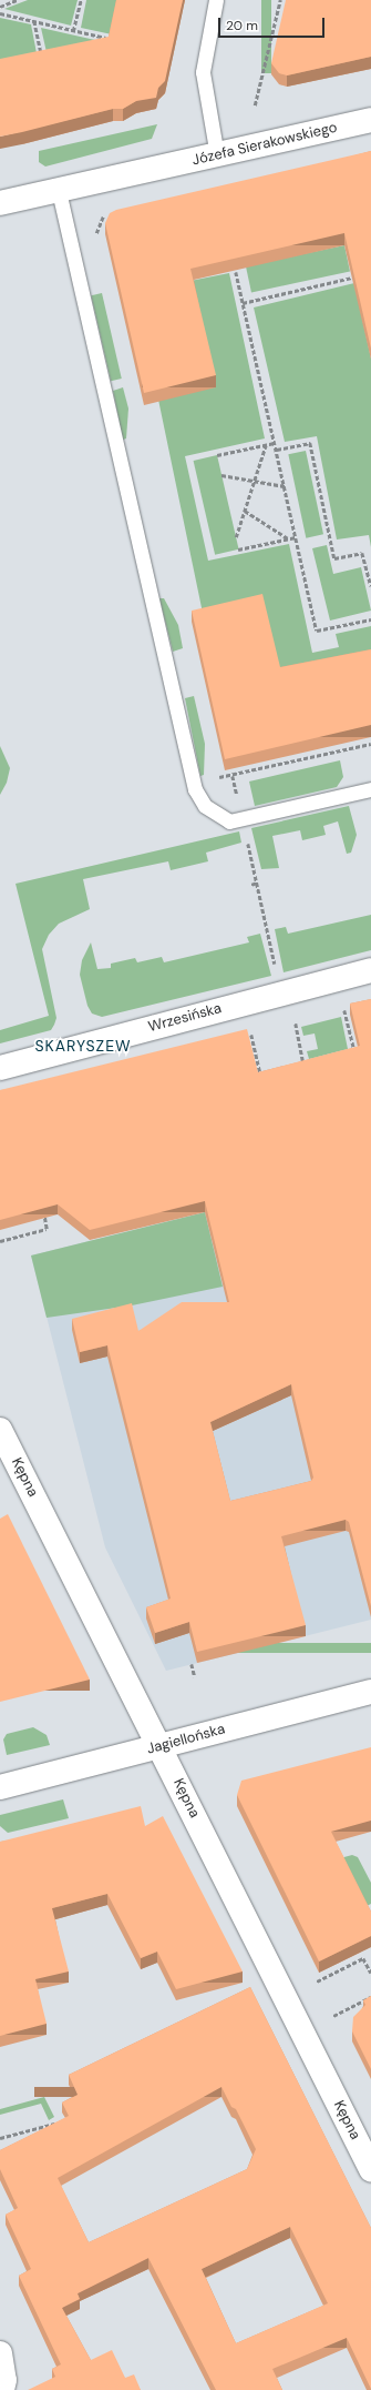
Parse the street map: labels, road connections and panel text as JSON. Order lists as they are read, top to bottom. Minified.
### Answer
{"streets":{"street":["Józefa Sierakowskiego","Wrzesińska","Kępna","Jagiellońska"]},"crossings":[["Kępna","Jagiellońska"]],"districts":["SKARYSZEW"],"scale_bar":"20 m"}
